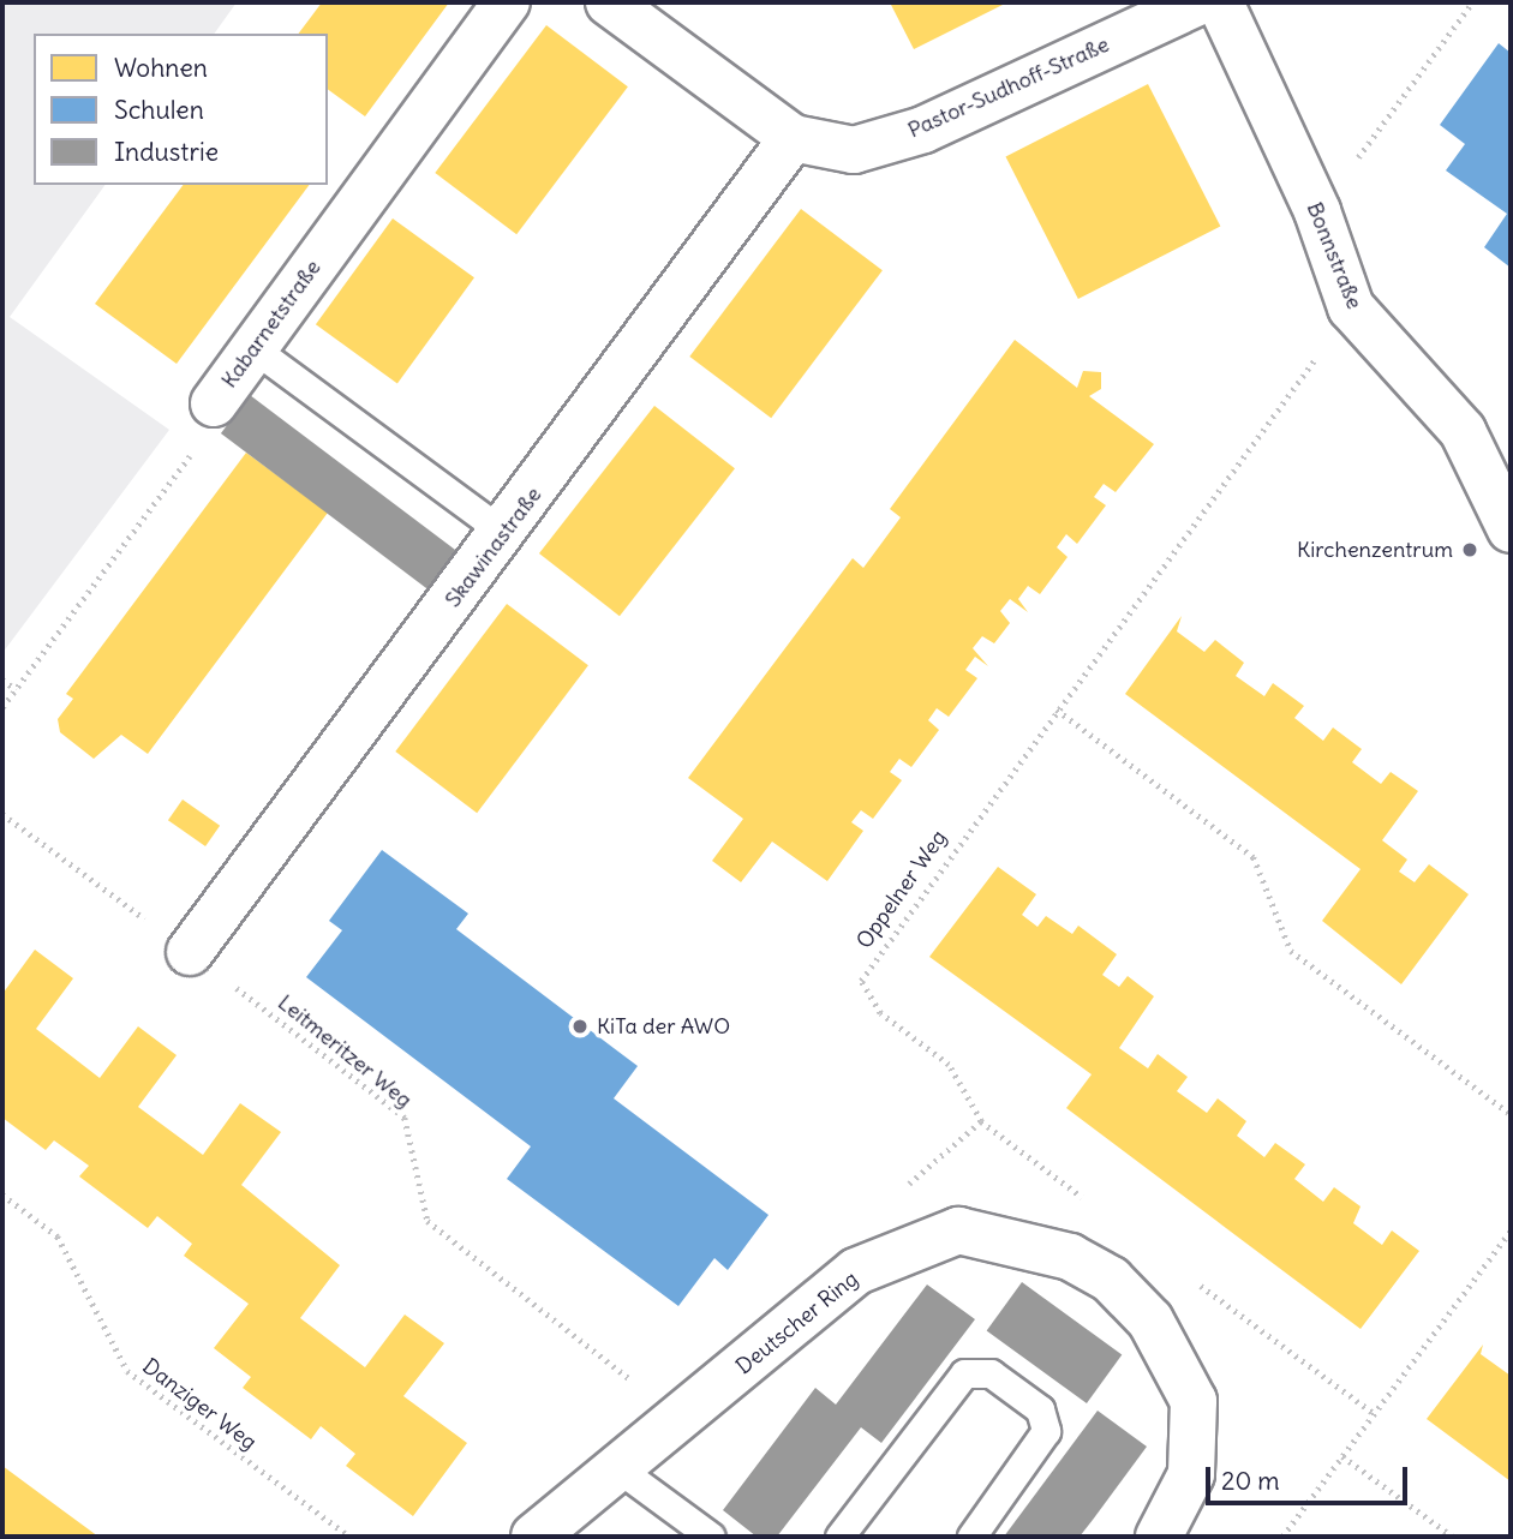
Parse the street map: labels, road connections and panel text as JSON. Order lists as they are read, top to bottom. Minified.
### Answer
{"streets":{"street":["Pastor-Sudhoff-Straße","Bonnstraße","Kabarnetstraße","Skawinastraße","Deutscher Ring"],"path":["Oppelner Weg","Leitmeritzer Weg","Danziger Weg"]},"crossings":[["Pastor-Sudhoff-Straße","Skawinastraße"],["Bonnstraße","Oppelner Weg"],["Skawinastraße","Leitmeritzer Weg"],["Leitmeritzer Weg","Deutscher Ring"]],"places":["Kirchenzentrum","KiTa der AWO"],"legend":["Wohnen","Schulen","Industrie"],"scale_bar":"20 m"}
